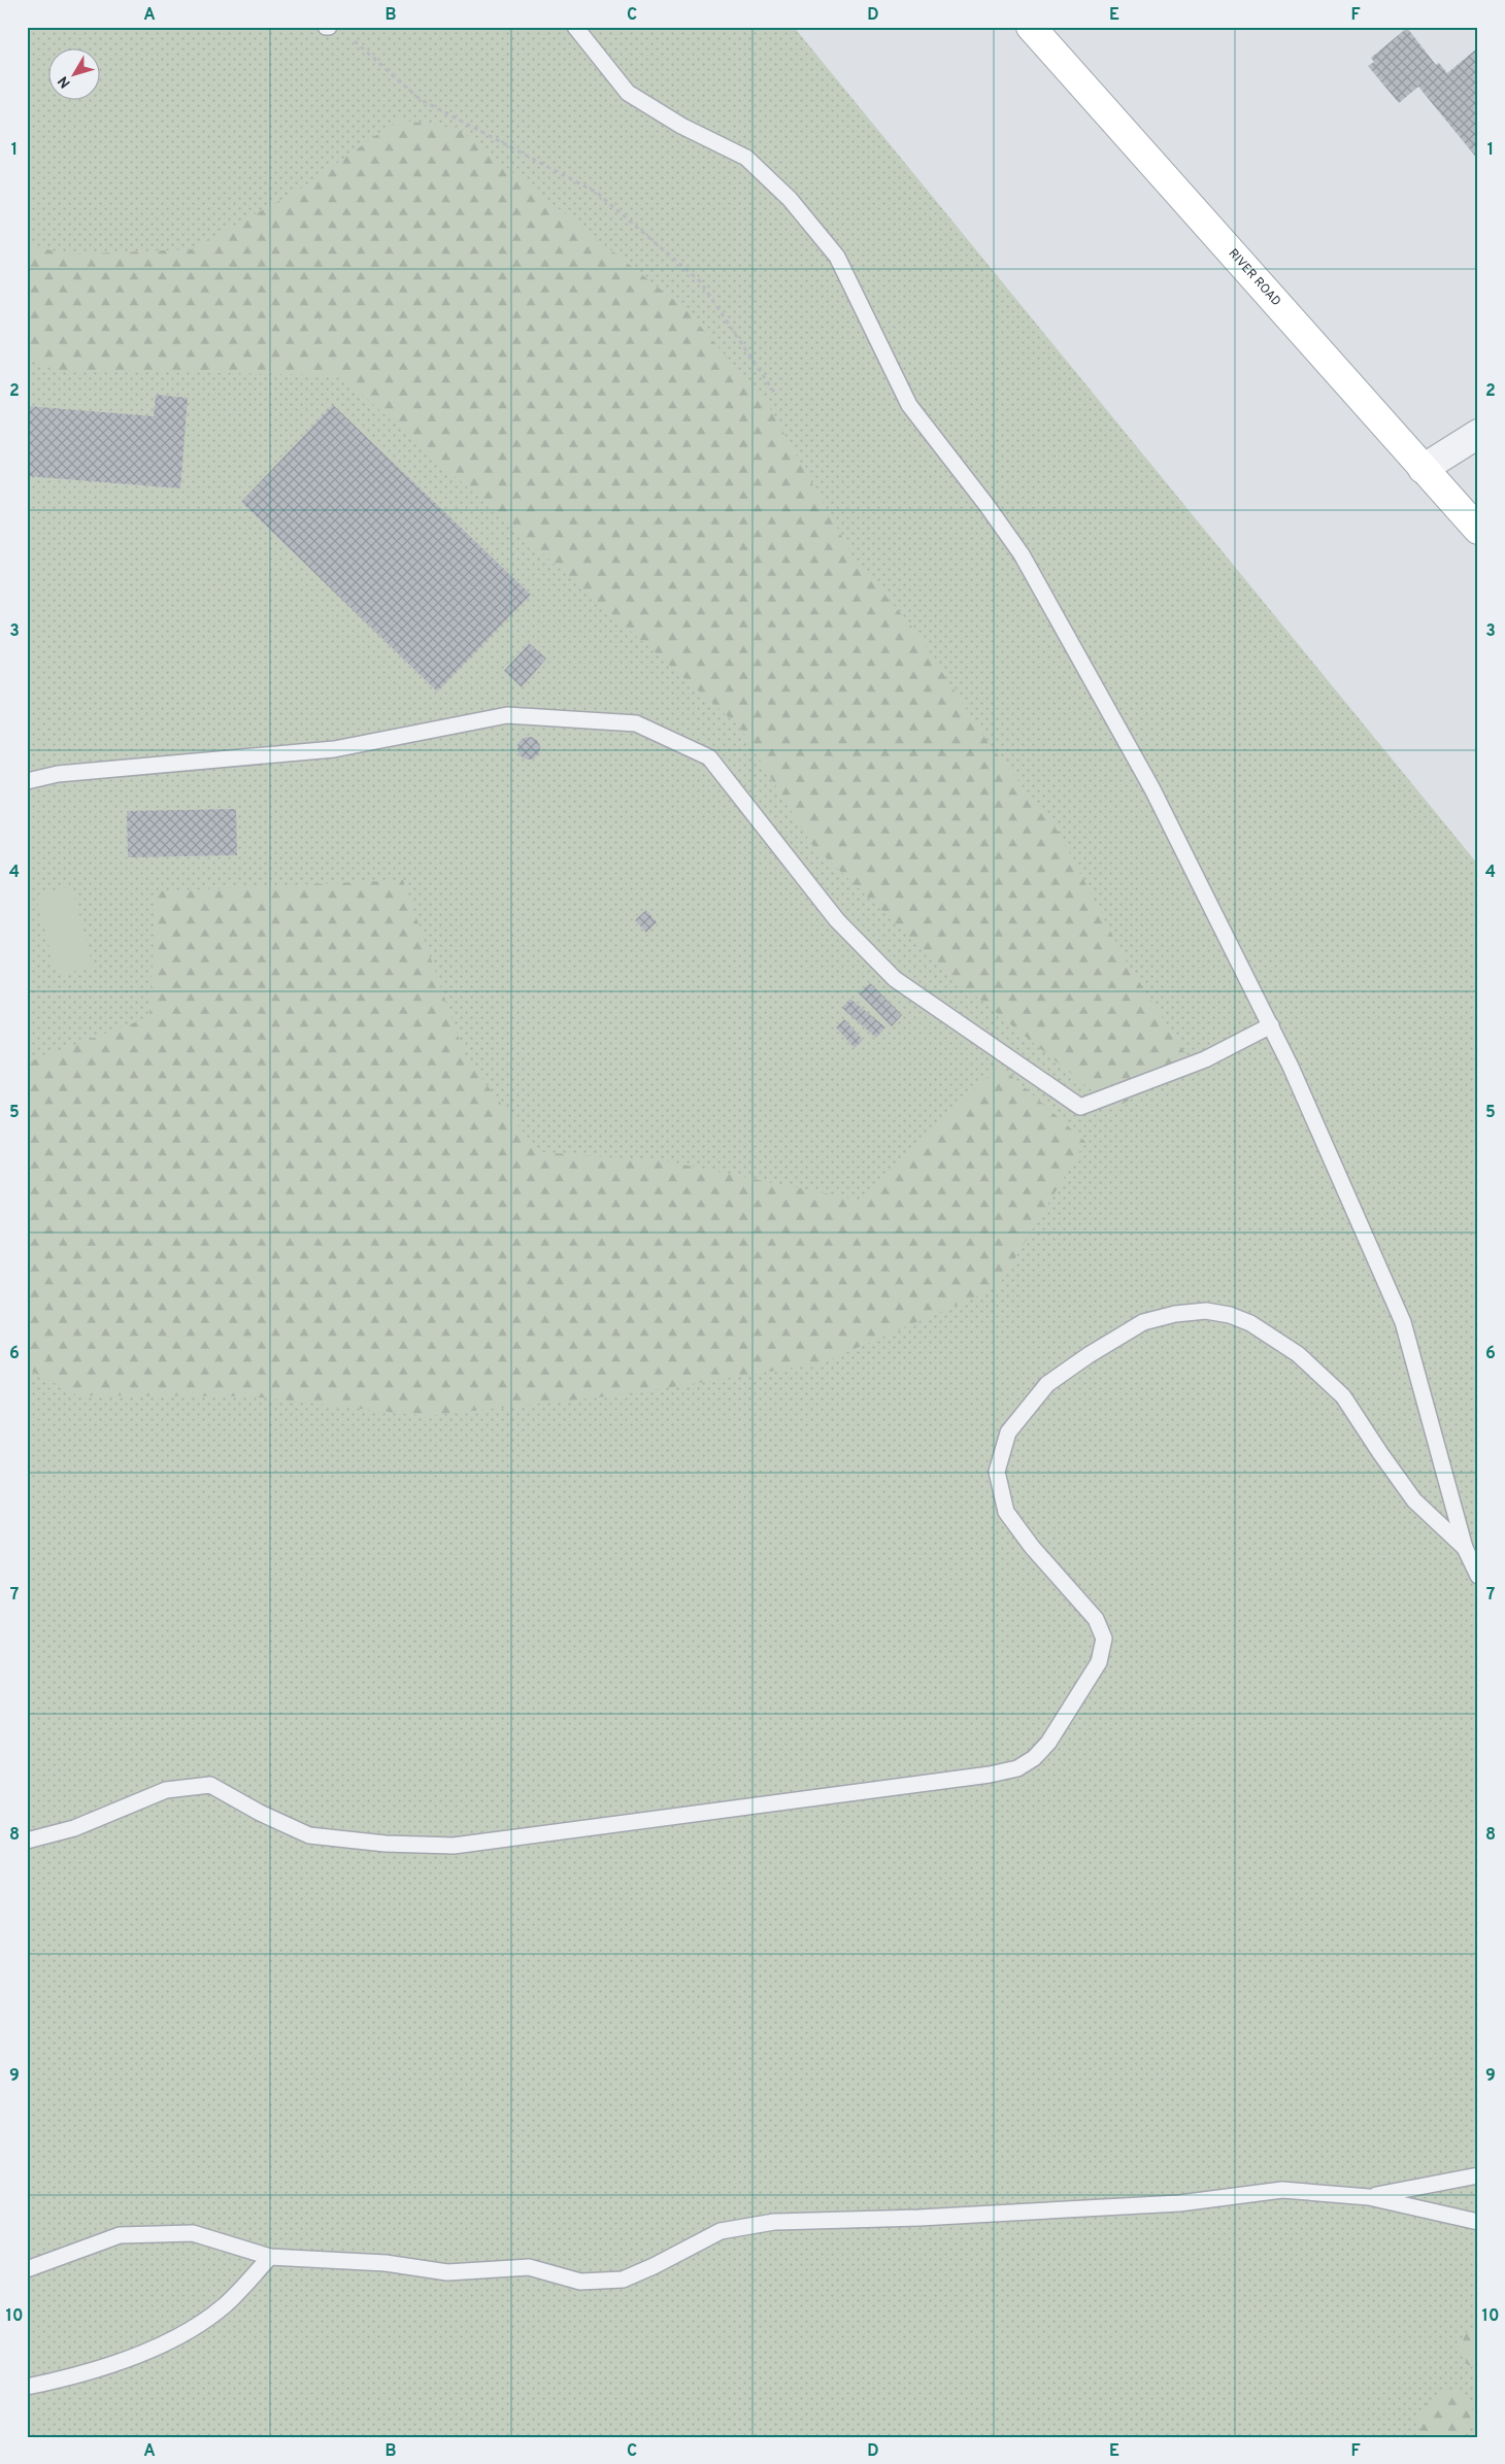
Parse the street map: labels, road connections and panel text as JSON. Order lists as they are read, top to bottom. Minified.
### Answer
{"streets":{"main road":["RIVER ROAD"]},"north":"bottom left","grid":{"columns":["A","B","C","D","E","F"],"rows":["1","2","3","4","5","6","7","8","9","10"]}}
